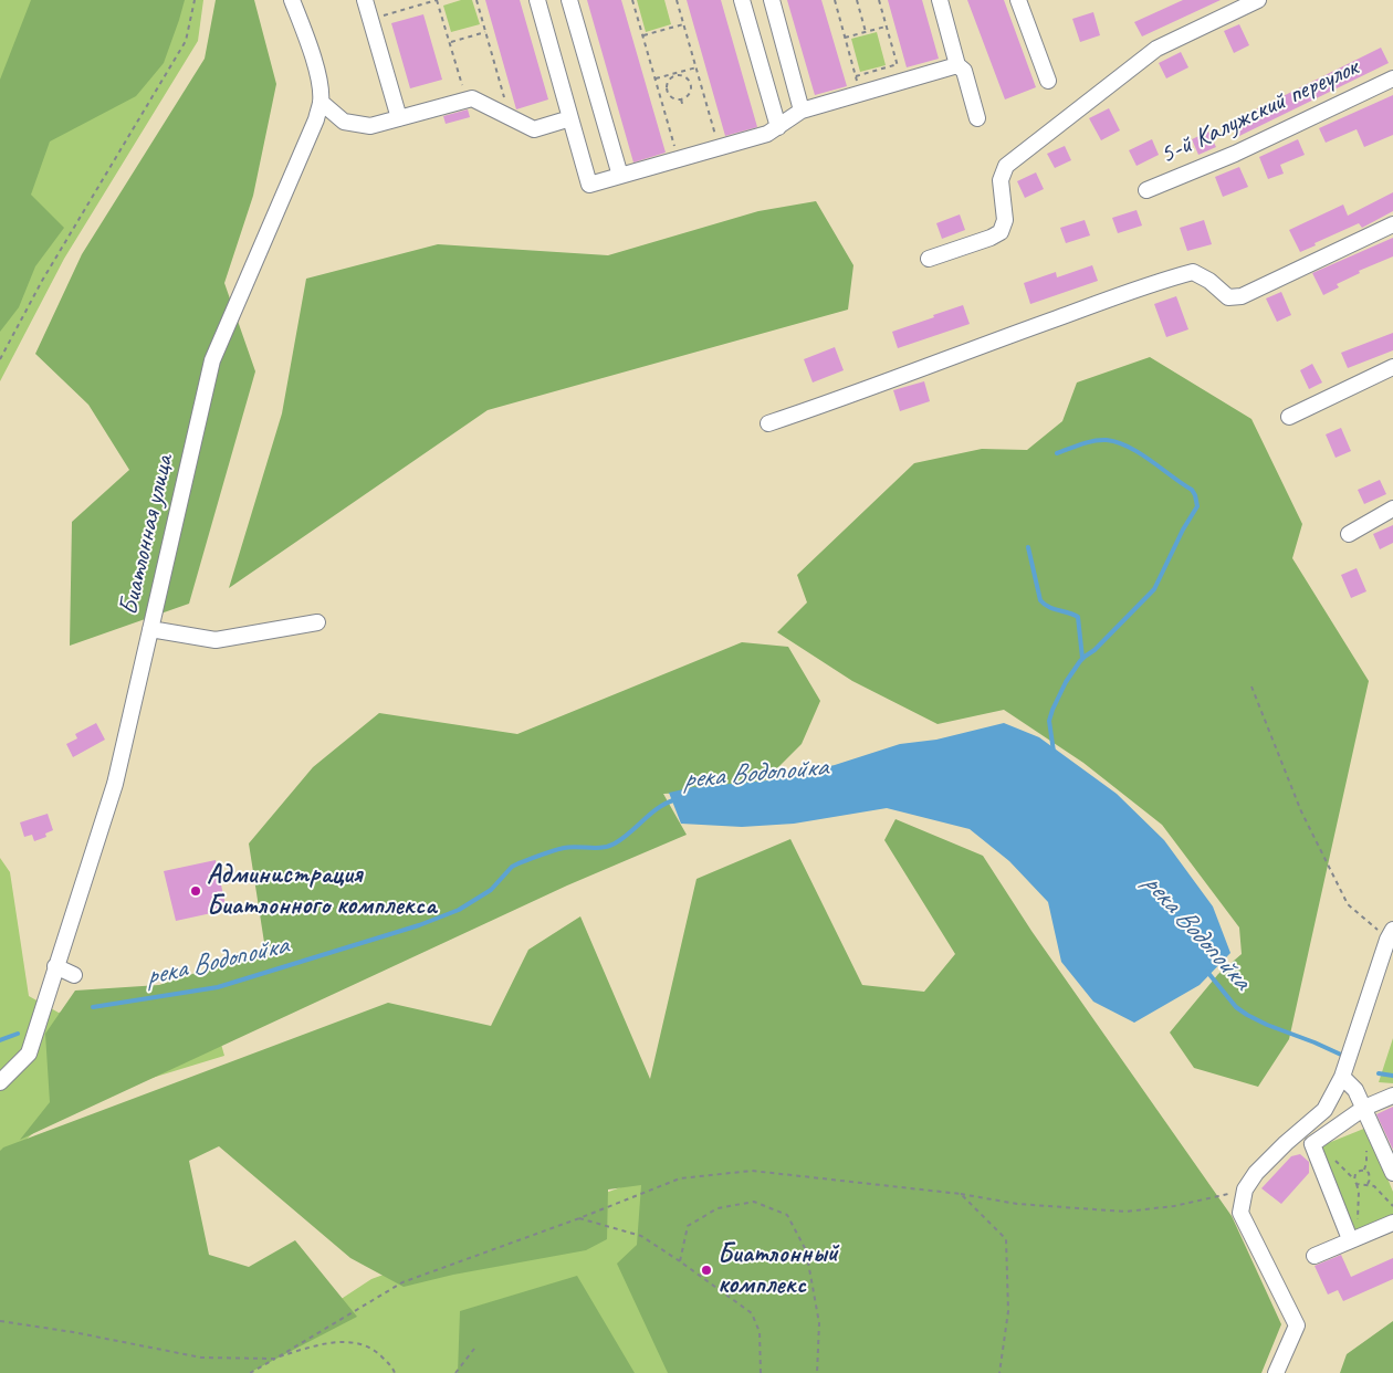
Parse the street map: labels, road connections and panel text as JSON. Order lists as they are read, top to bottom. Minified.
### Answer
{"streets":{"street":["5-й Калужский переулок","Биатлонная улица"]},"water":["река Водопойка"],"places":["Администрация Биатлонного комплекса","Биатлонный комплекс"]}
